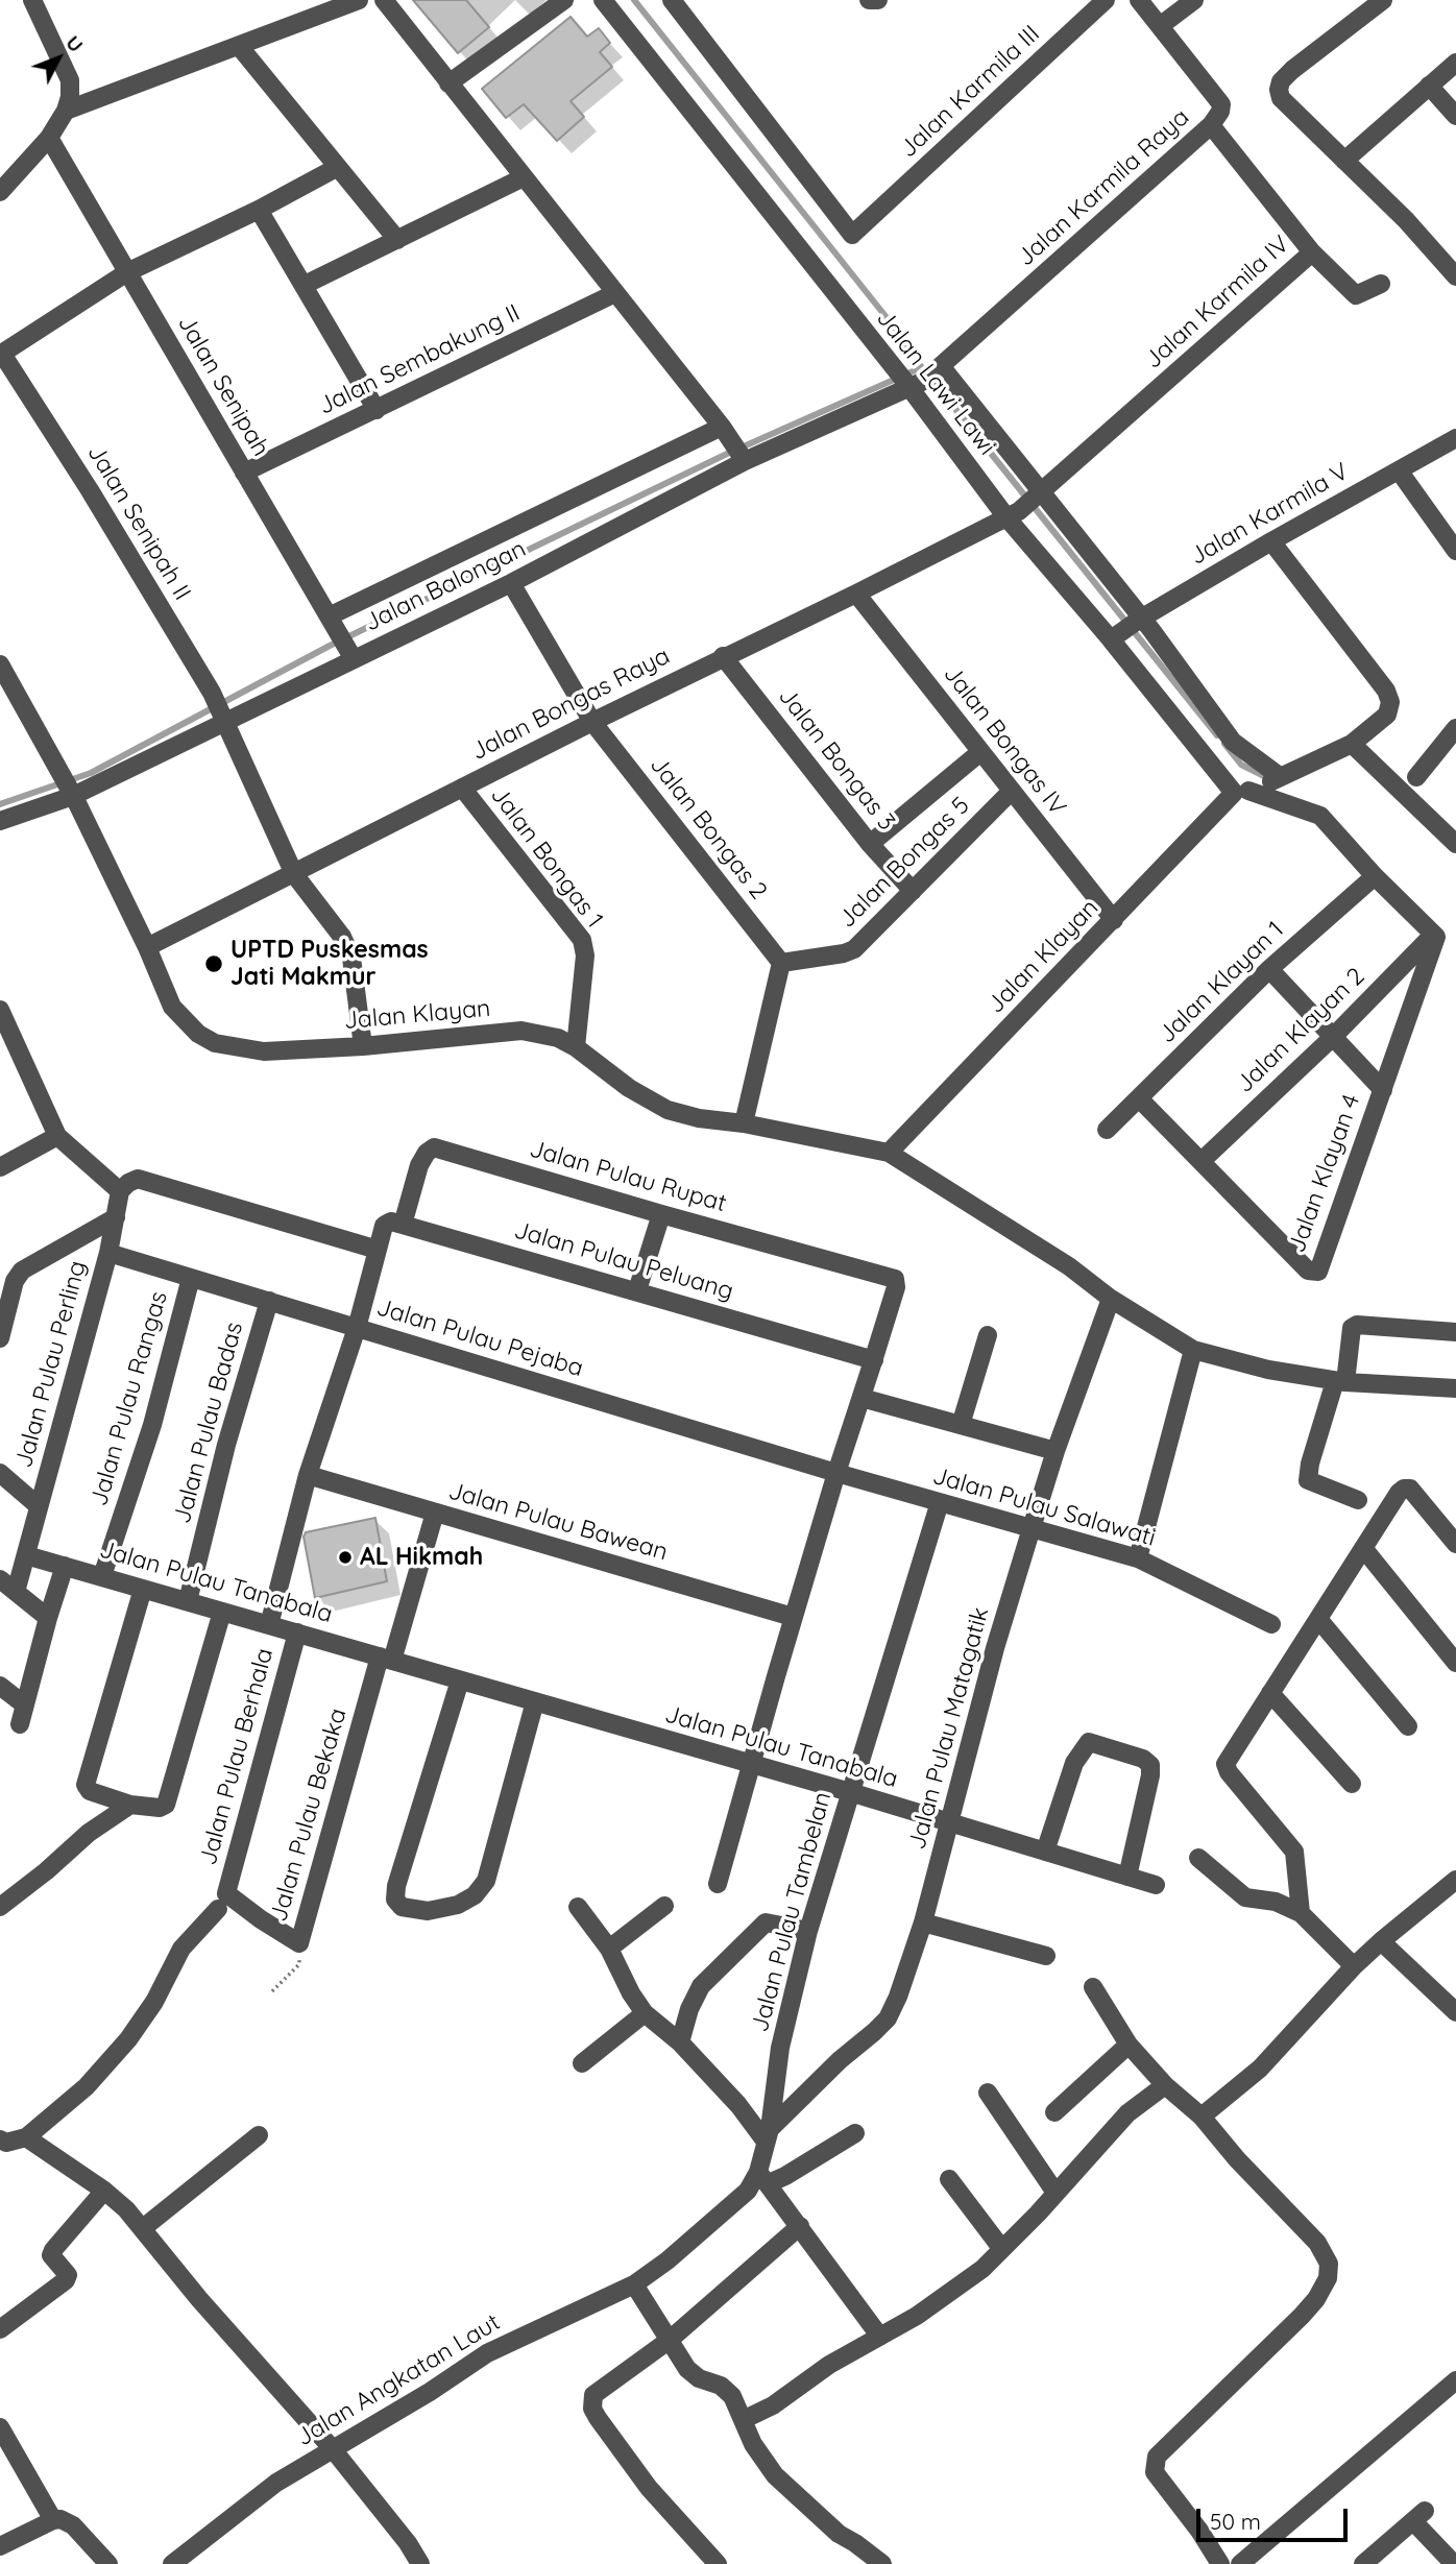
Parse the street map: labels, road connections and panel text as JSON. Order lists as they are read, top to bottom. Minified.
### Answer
{"streets":{"street":["Jalan Karmila III","Jalan Karmila Raya","Jalan Karmila IV","Jalan Sembakung II","Jalan Lawi Lawi","Jalan Senipah","Jalan Karmila V","Jalan Senipah II","Jalan Balongan","Jalan Bongas Raya","Jalan Bongas IV","Jalan Bongas 3","Jalan Bongas 2","Jalan Bongas 1","Jalan Bongas 5","Jalan Klayan","Jalan Klayan 1","Jalan Klayan 2","Jalan Klayan 4","Jalan Pulau Rupat","Jalan Pulau Peluang","Jalan Pulau Pejaba","Jalan Pulau Perling","Jalan Pulau Rangas","Jalan Pulau Badas","Jalan Pulau Salawati","Jalan Pulau Bawean","Jalan Pulau Tanabala","Jalan Pulau Matagatik","Jalan Pulau Berhala","Jalan Pulau Bekaka","Jalan Pulau Tambelan","Jalan Angkatan Laut"]},"crossings":[["Jalan Karmila Raya","Jalan Karmila IV"],["Jalan Karmila Raya","Jalan Lawi Lawi"],["Jalan Karmila Raya","Jalan Balongan"],["Jalan Karmila IV","Jalan Lawi Lawi"],["Jalan Karmila IV","Jalan Bongas Raya"],["Jalan Sembakung II","Jalan Senipah"],["Jalan Lawi Lawi","Jalan Karmila V"],["Jalan Lawi Lawi","Jalan Balongan"],["Jalan Lawi Lawi","Jalan Bongas Raya"],["Jalan Lawi Lawi","Jalan Klayan"],["Jalan Senipah","Jalan Balongan"],["Jalan Senipah II","Jalan Balongan"],["Jalan Senipah II","Jalan Bongas Raya"],["Jalan Senipah II","Jalan Klayan"],["Jalan Balongan","Jalan Bongas 2"],["Jalan Balongan","Jalan Klayan"],["Jalan Bongas Raya","Jalan Bongas IV"],["Jalan Bongas Raya","Jalan Bongas 3"],["Jalan Bongas Raya","Jalan Bongas 2"],["Jalan Bongas Raya","Jalan Bongas 1"],["Jalan Bongas Raya","Jalan Klayan"],["Jalan Bongas IV","Jalan Bongas 5"],["Jalan Bongas IV","Jalan Klayan"],["Jalan Bongas 3","Jalan Bongas 5"],["Jalan Bongas 2","Jalan Bongas 5"],["Jalan Bongas 1","Jalan Klayan"],["Jalan Klayan","Jalan Pulau Matagatik"],["Jalan Klayan 1","Jalan Klayan 4"],["Jalan Klayan 2","Jalan Klayan 4"],["Jalan Pulau Rupat","Jalan Pulau Peluang"],["Jalan Pulau Pejaba","Jalan Pulau Perling"],["Jalan Pulau Pejaba","Jalan Pulau Rangas"],["Jalan Pulau Pejaba","Jalan Pulau Badas"],["Jalan Pulau Pejaba","Jalan Pulau Salawati"],["Jalan Pulau Pejaba","Jalan Pulau Berhala"],["Jalan Pulau Perling","Jalan Pulau Tanabala"],["Jalan Pulau Rangas","Jalan Pulau Tanabala"],["Jalan Pulau Badas","Jalan Pulau Tanabala"],["Jalan Pulau Salawati","Jalan Pulau Matagatik"],["Jalan Pulau Salawati","Jalan Pulau Tambelan"],["Jalan Pulau Bawean","Jalan Pulau Berhala"],["Jalan Pulau Tanabala","Jalan Pulau Matagatik"],["Jalan Pulau Tanabala","Jalan Pulau Berhala"],["Jalan Pulau Tanabala","Jalan Pulau Bekaka"],["Jalan Pulau Tanabala","Jalan Pulau Tambelan"],["Jalan Pulau Matagatik","Jalan Pulau Tambelan"],["Jalan Pulau Matagatik","Jalan Angkatan Laut"],["Jalan Pulau Berhala","Jalan Pulau Bekaka"],["Jalan Pulau Tambelan","Jalan Angkatan Laut"]],"places":["UPTD Puskesmas Jati Makmur","AL Hikmah"],"scale_bar":"50 m","north":"top right"}
